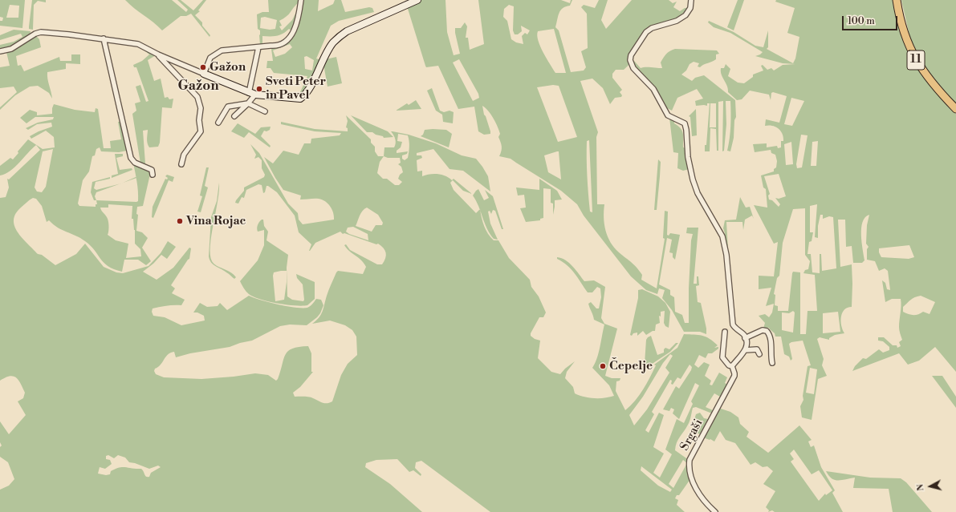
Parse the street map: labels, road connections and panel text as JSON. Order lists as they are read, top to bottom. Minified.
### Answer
{"streets":{"main road":["11"],"street":["Srgaši"]},"districts":["Gažon"],"places":["Gažon","Sveti Peter in Pavel","Vina Rojac","Čepelje"],"scale_bar":"100 m","north":"left"}
